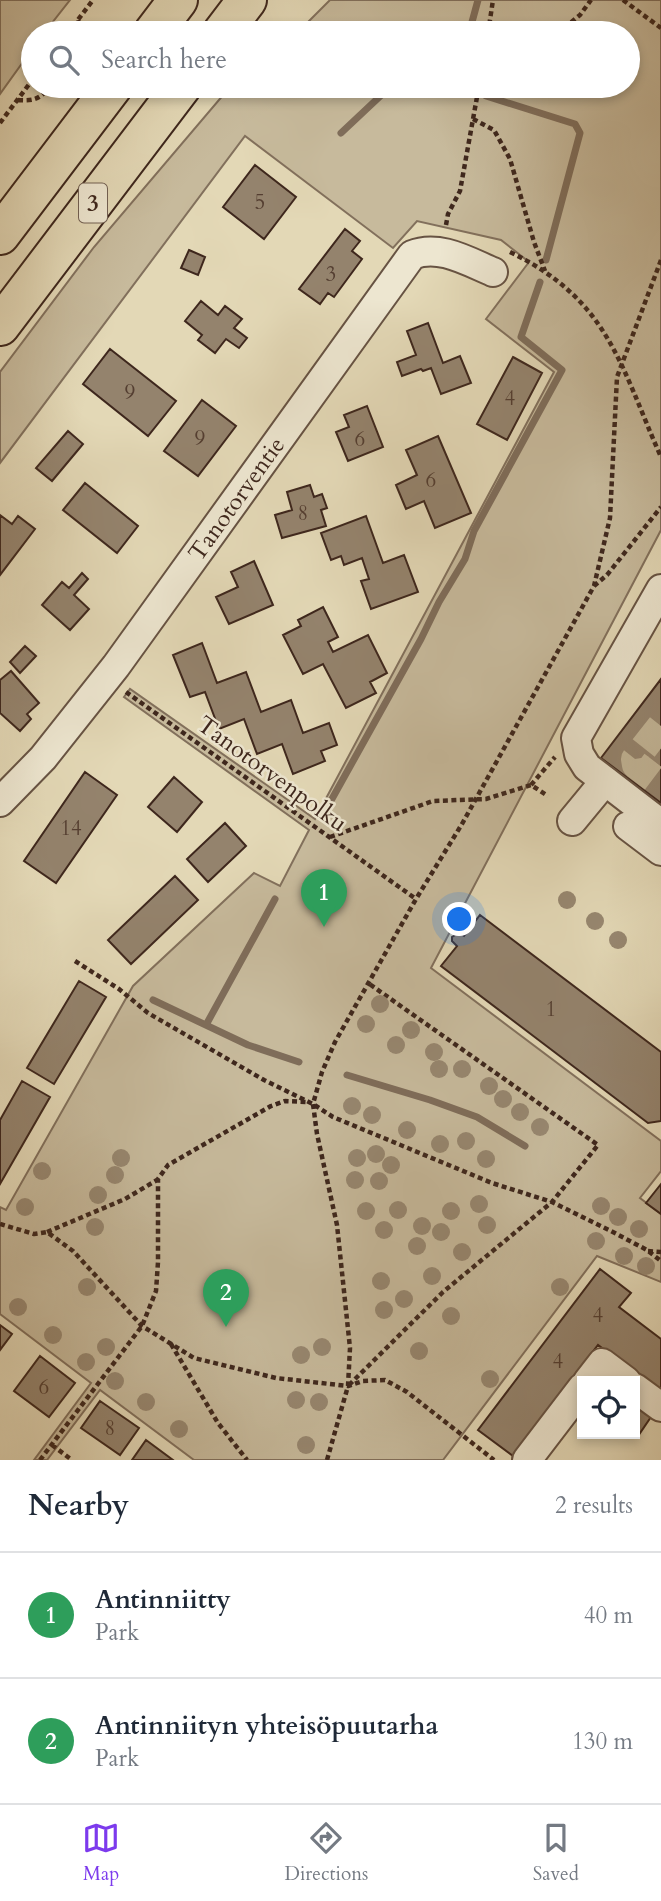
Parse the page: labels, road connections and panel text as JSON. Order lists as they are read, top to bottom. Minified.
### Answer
{"streets":{"highway":["3"],"street":["Tanotorventie"],"path":["Tanotorvenpolku"]},"crossings":[["Tanotorventie","Tanotorvenpolku"]],"house_numbers":["5","3","9","4","9","6","6","8","14","1","4","4","6","8"],"page":{"search":"Search here","pins":["1","2"],"heading":["Nearby","2 results"],"list":[{"mark":"1","name":"Antinniitty","note":"Park","value":"40 m"},{"mark":"2","name":"Antinniityn yhteisöpuutarha","note":"Park","value":"130 m"}],"nav":["Map","Directions","Saved"]}}
